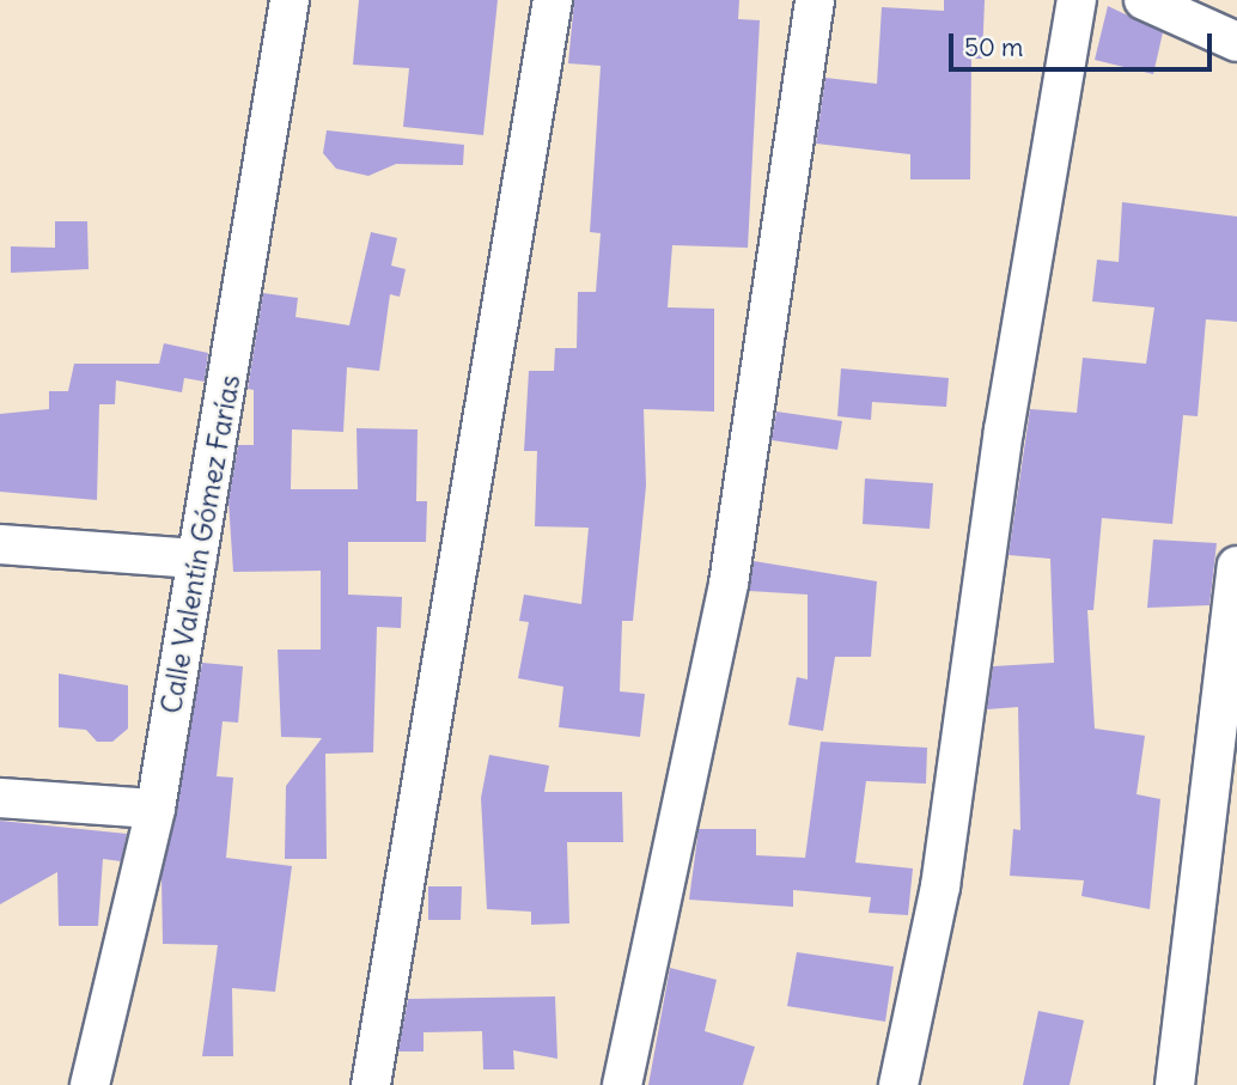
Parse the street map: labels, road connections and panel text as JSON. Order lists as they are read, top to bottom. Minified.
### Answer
{"streets":{"street":["Calle Valentín Gómez Farías"]},"scale_bar":"50 m"}
